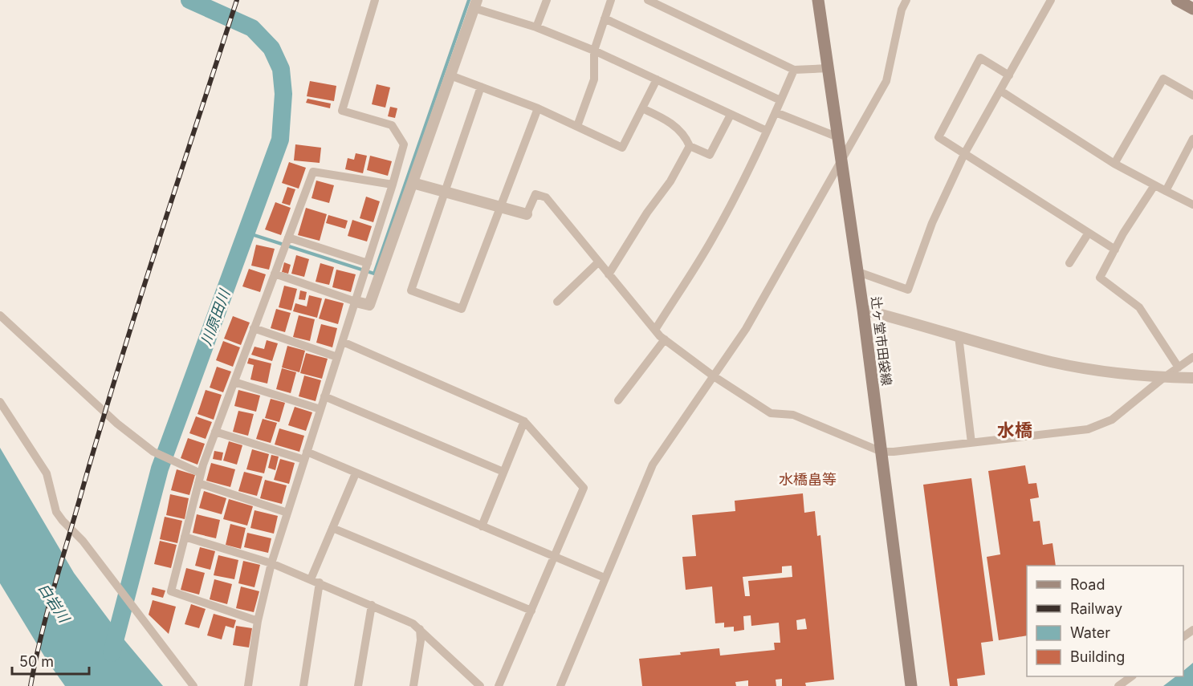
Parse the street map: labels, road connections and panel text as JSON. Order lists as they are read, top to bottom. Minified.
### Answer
{"streets":{"main road":["辻ヶ堂市田袋線"]},"districts":["水橋","水橋畠等"],"water":["川原田川","白岩川"],"legend":["Road","Railway","Water","Building"],"scale_bar":"50 m"}
